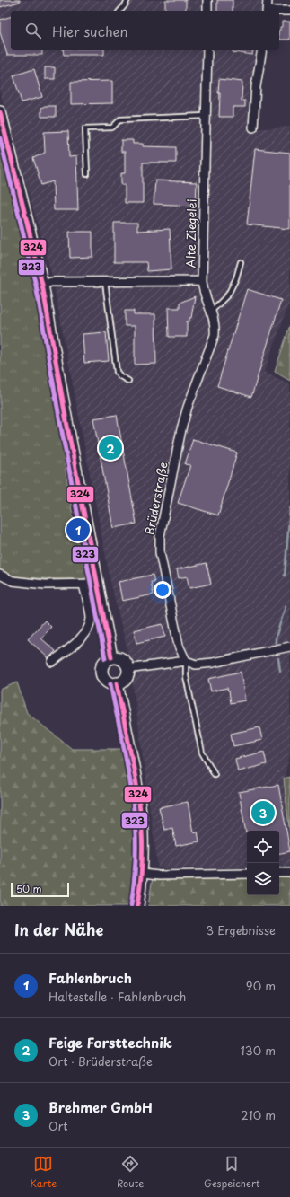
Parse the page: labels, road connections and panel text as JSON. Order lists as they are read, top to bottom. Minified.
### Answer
{"streets":{"street":["Alte Ziegelei","Brüderstraße"]},"crossings":[["Alte Ziegelei","Brüderstraße"]],"lines":["transit line 324","transit line 323"],"scale_bar":"50 m","page":{"search":"Hier suchen","pins":["2","1","3"],"scale":"50 m","heading":["In der Nähe","3 Ergebnisse"],"list":[{"mark":"1","name":"Fahlenbruch","note":"Haltestelle · Fahlenbruch","value":"90 m"},{"mark":"2","name":"Feige Forsttechnik","note":"Ort · Brüderstraße","value":"130 m"},{"mark":"3","name":"Brehmer GmbH","note":"Ort","value":"210 m"}],"nav":["Karte","Route","Gespeichert"]}}
